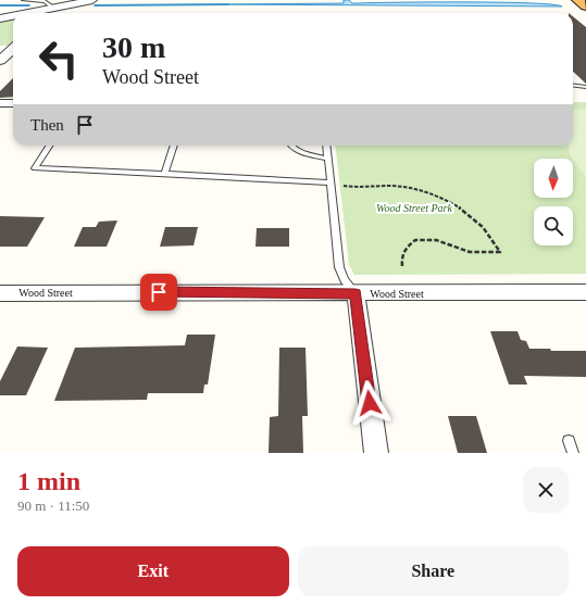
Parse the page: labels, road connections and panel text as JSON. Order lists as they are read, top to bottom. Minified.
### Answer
{"streets":{"street":["Wood Street"]},"parks":["Wood Street Park"],"north":"bottom","page":{"turn":["30 m","Wood Street"],"then":"Then","heading":["1 min","90 m · 11:50"],"buttons":["Exit","Share"]}}
